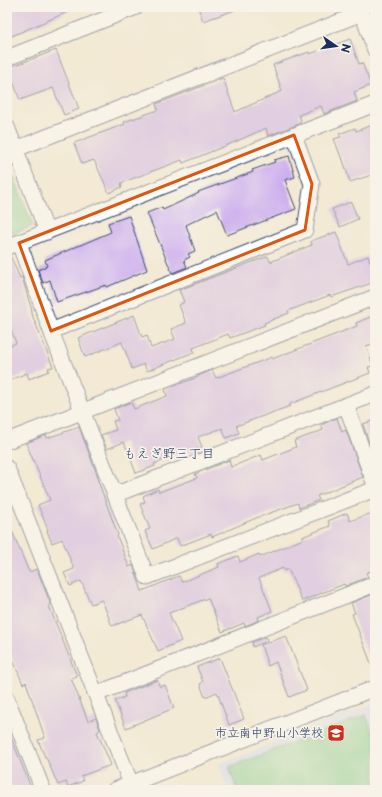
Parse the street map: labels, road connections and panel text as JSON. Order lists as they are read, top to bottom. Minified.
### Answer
{"districts":["もえぎ野三丁目"],"places":{"school or university":["市立南中野山小学校"]},"north":"right"}
